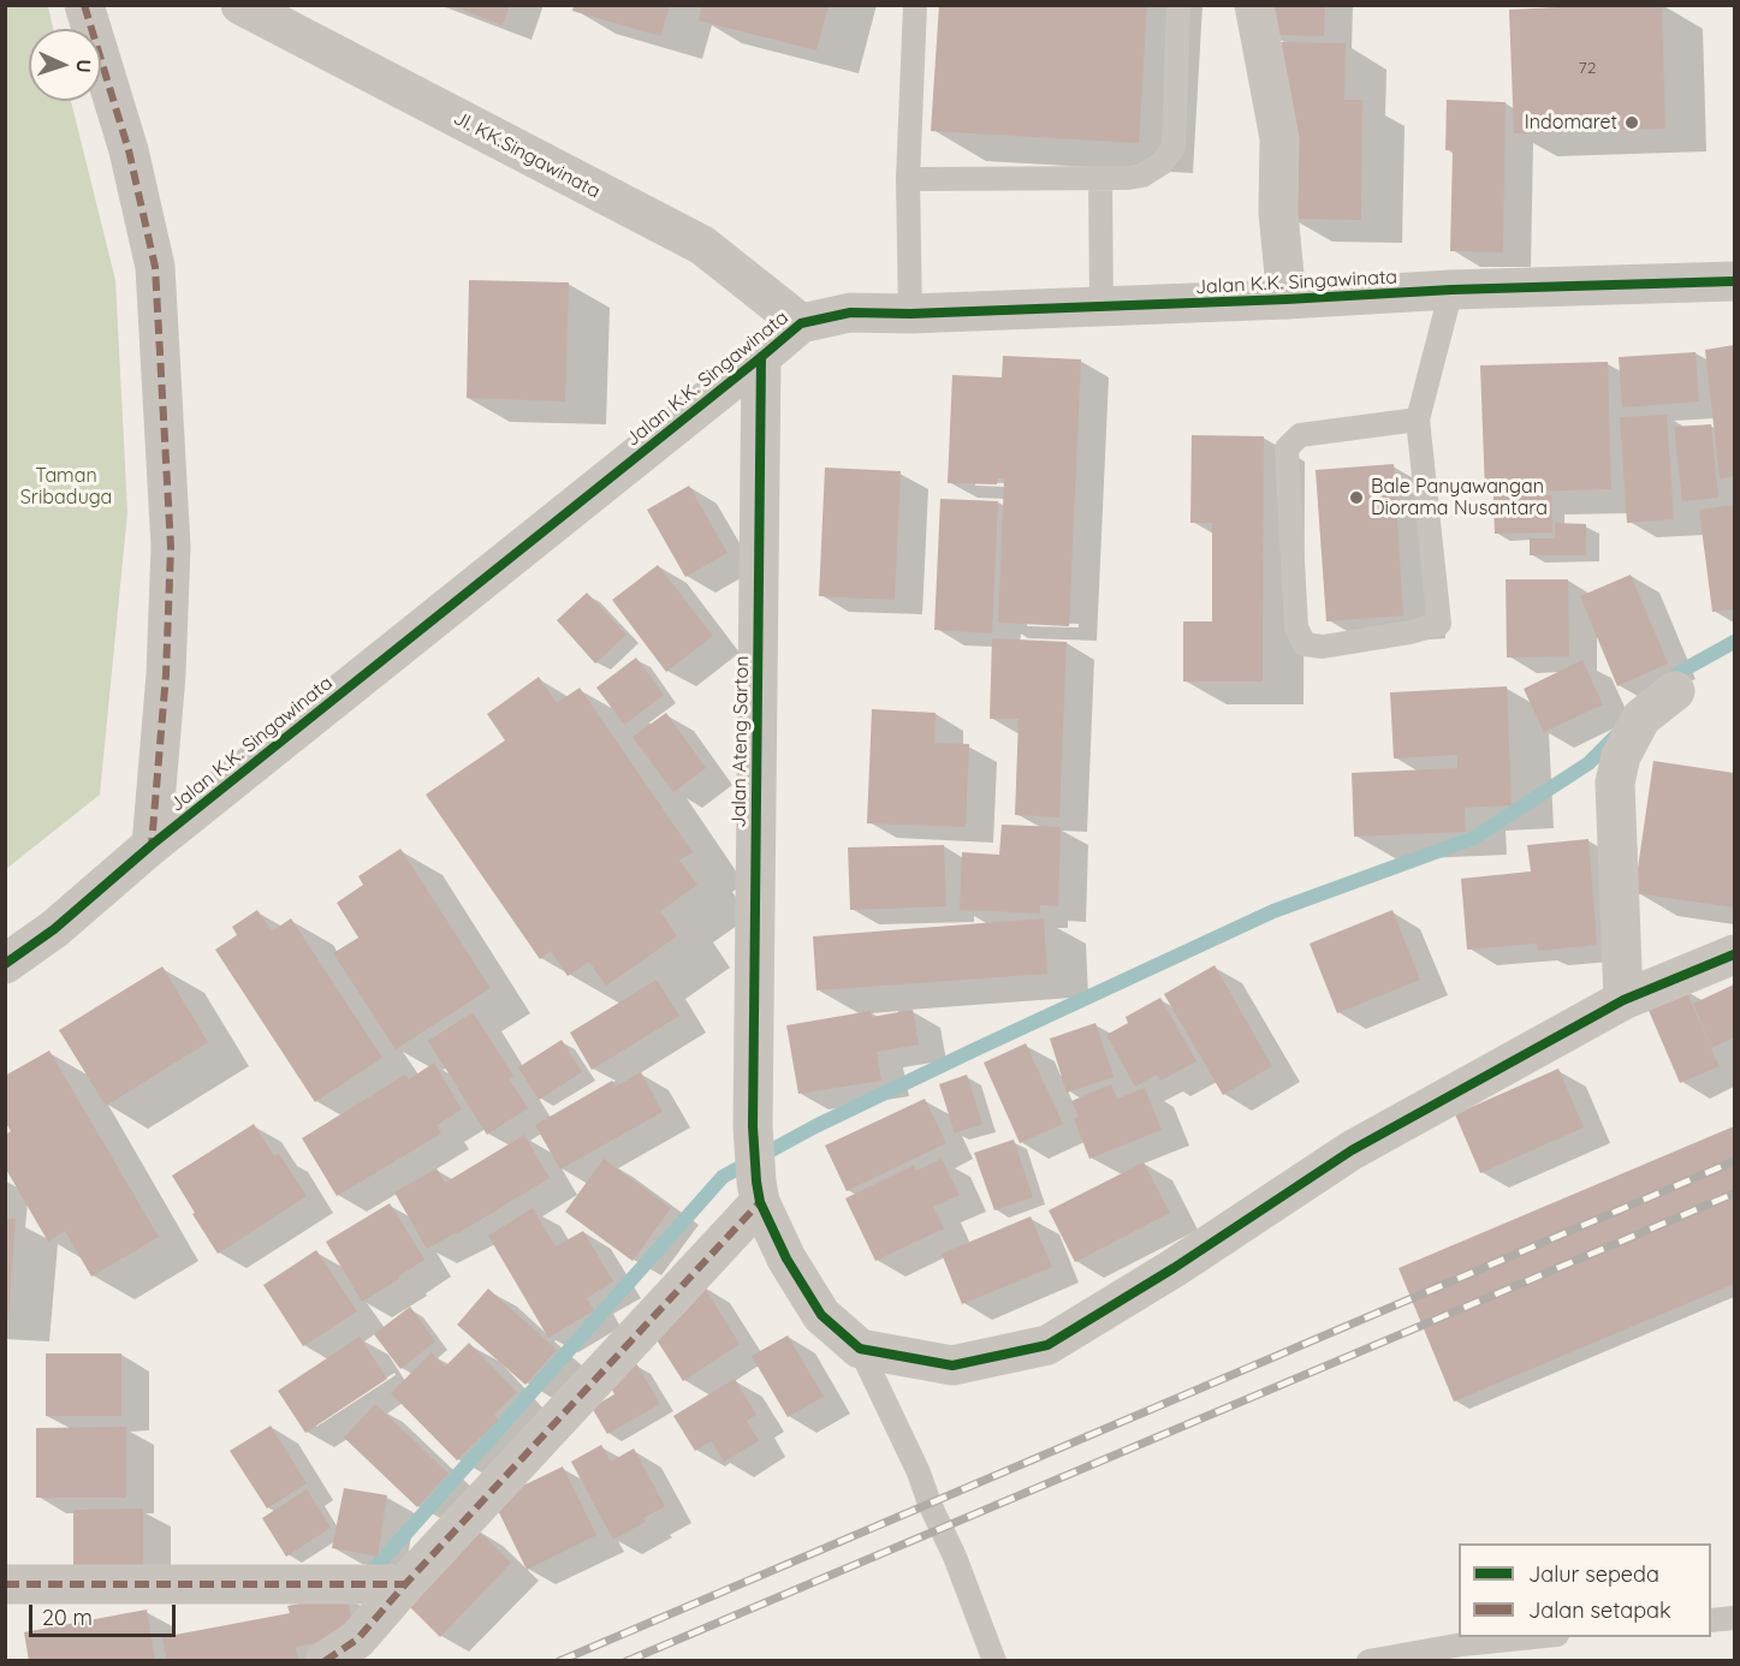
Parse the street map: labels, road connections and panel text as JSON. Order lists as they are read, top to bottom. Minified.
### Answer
{"streets":{"street":["Jl. KK.Singawinata","Jalan K.K. Singawinata","Jalan Ateng Sarton"]},"crossings":[["Jl. KK.Singawinata","Jalan K.K. Singawinata"],["Jalan K.K. Singawinata","Jalan Ateng Sarton"]],"parks":["Taman Sribaduga"],"places":["Indomaret","Bale Panyawangan Diorama Nusantara"],"house_numbers":["72"],"legend":["Jalur sepeda","Jalan setapak"],"scale_bar":"20 m","north":"right"}
